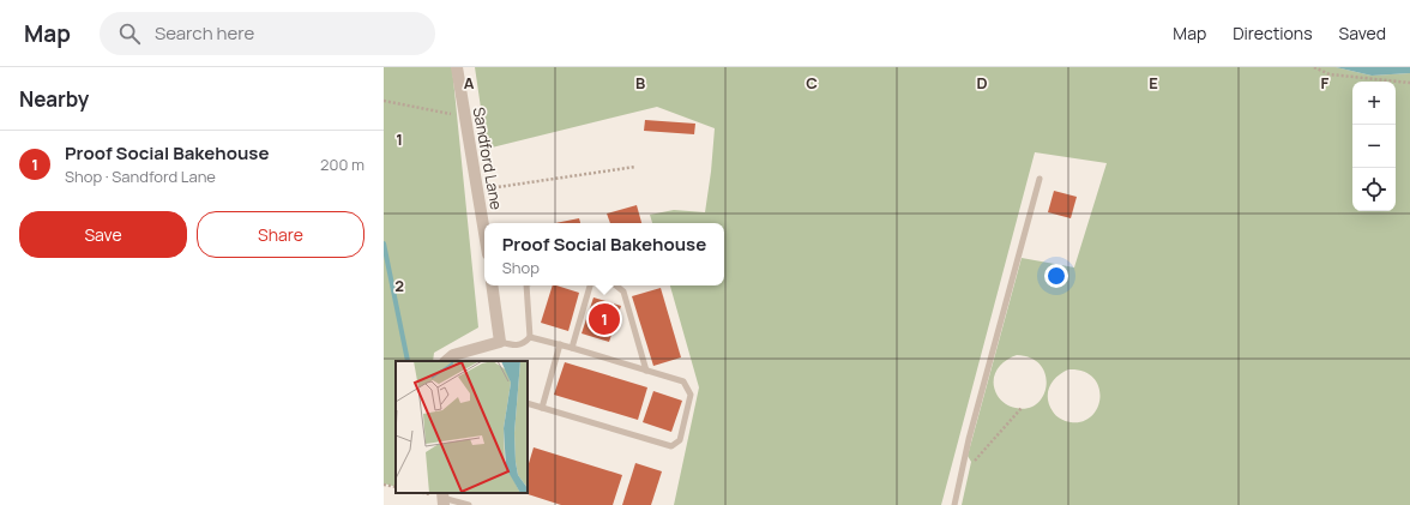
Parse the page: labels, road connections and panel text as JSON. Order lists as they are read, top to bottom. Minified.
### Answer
{"streets":{"street":["Sandford Lane"]},"page":{"header":"Map","search":"Search here","nav":["Map","Directions","Saved"],"heading":"Nearby","map_buttons":["+","−"],"list":[{"mark":"1","name":"Proof Social Bakehouse","note":"Shop · Sandford Lane","value":"200 m"}],"buttons":["Save","Share"],"popup":["Proof Social Bakehouse","Shop"],"pins":"1"},"grid":{"columns":["A","B","C","D","E","F"],"rows":["1","2"]}}
